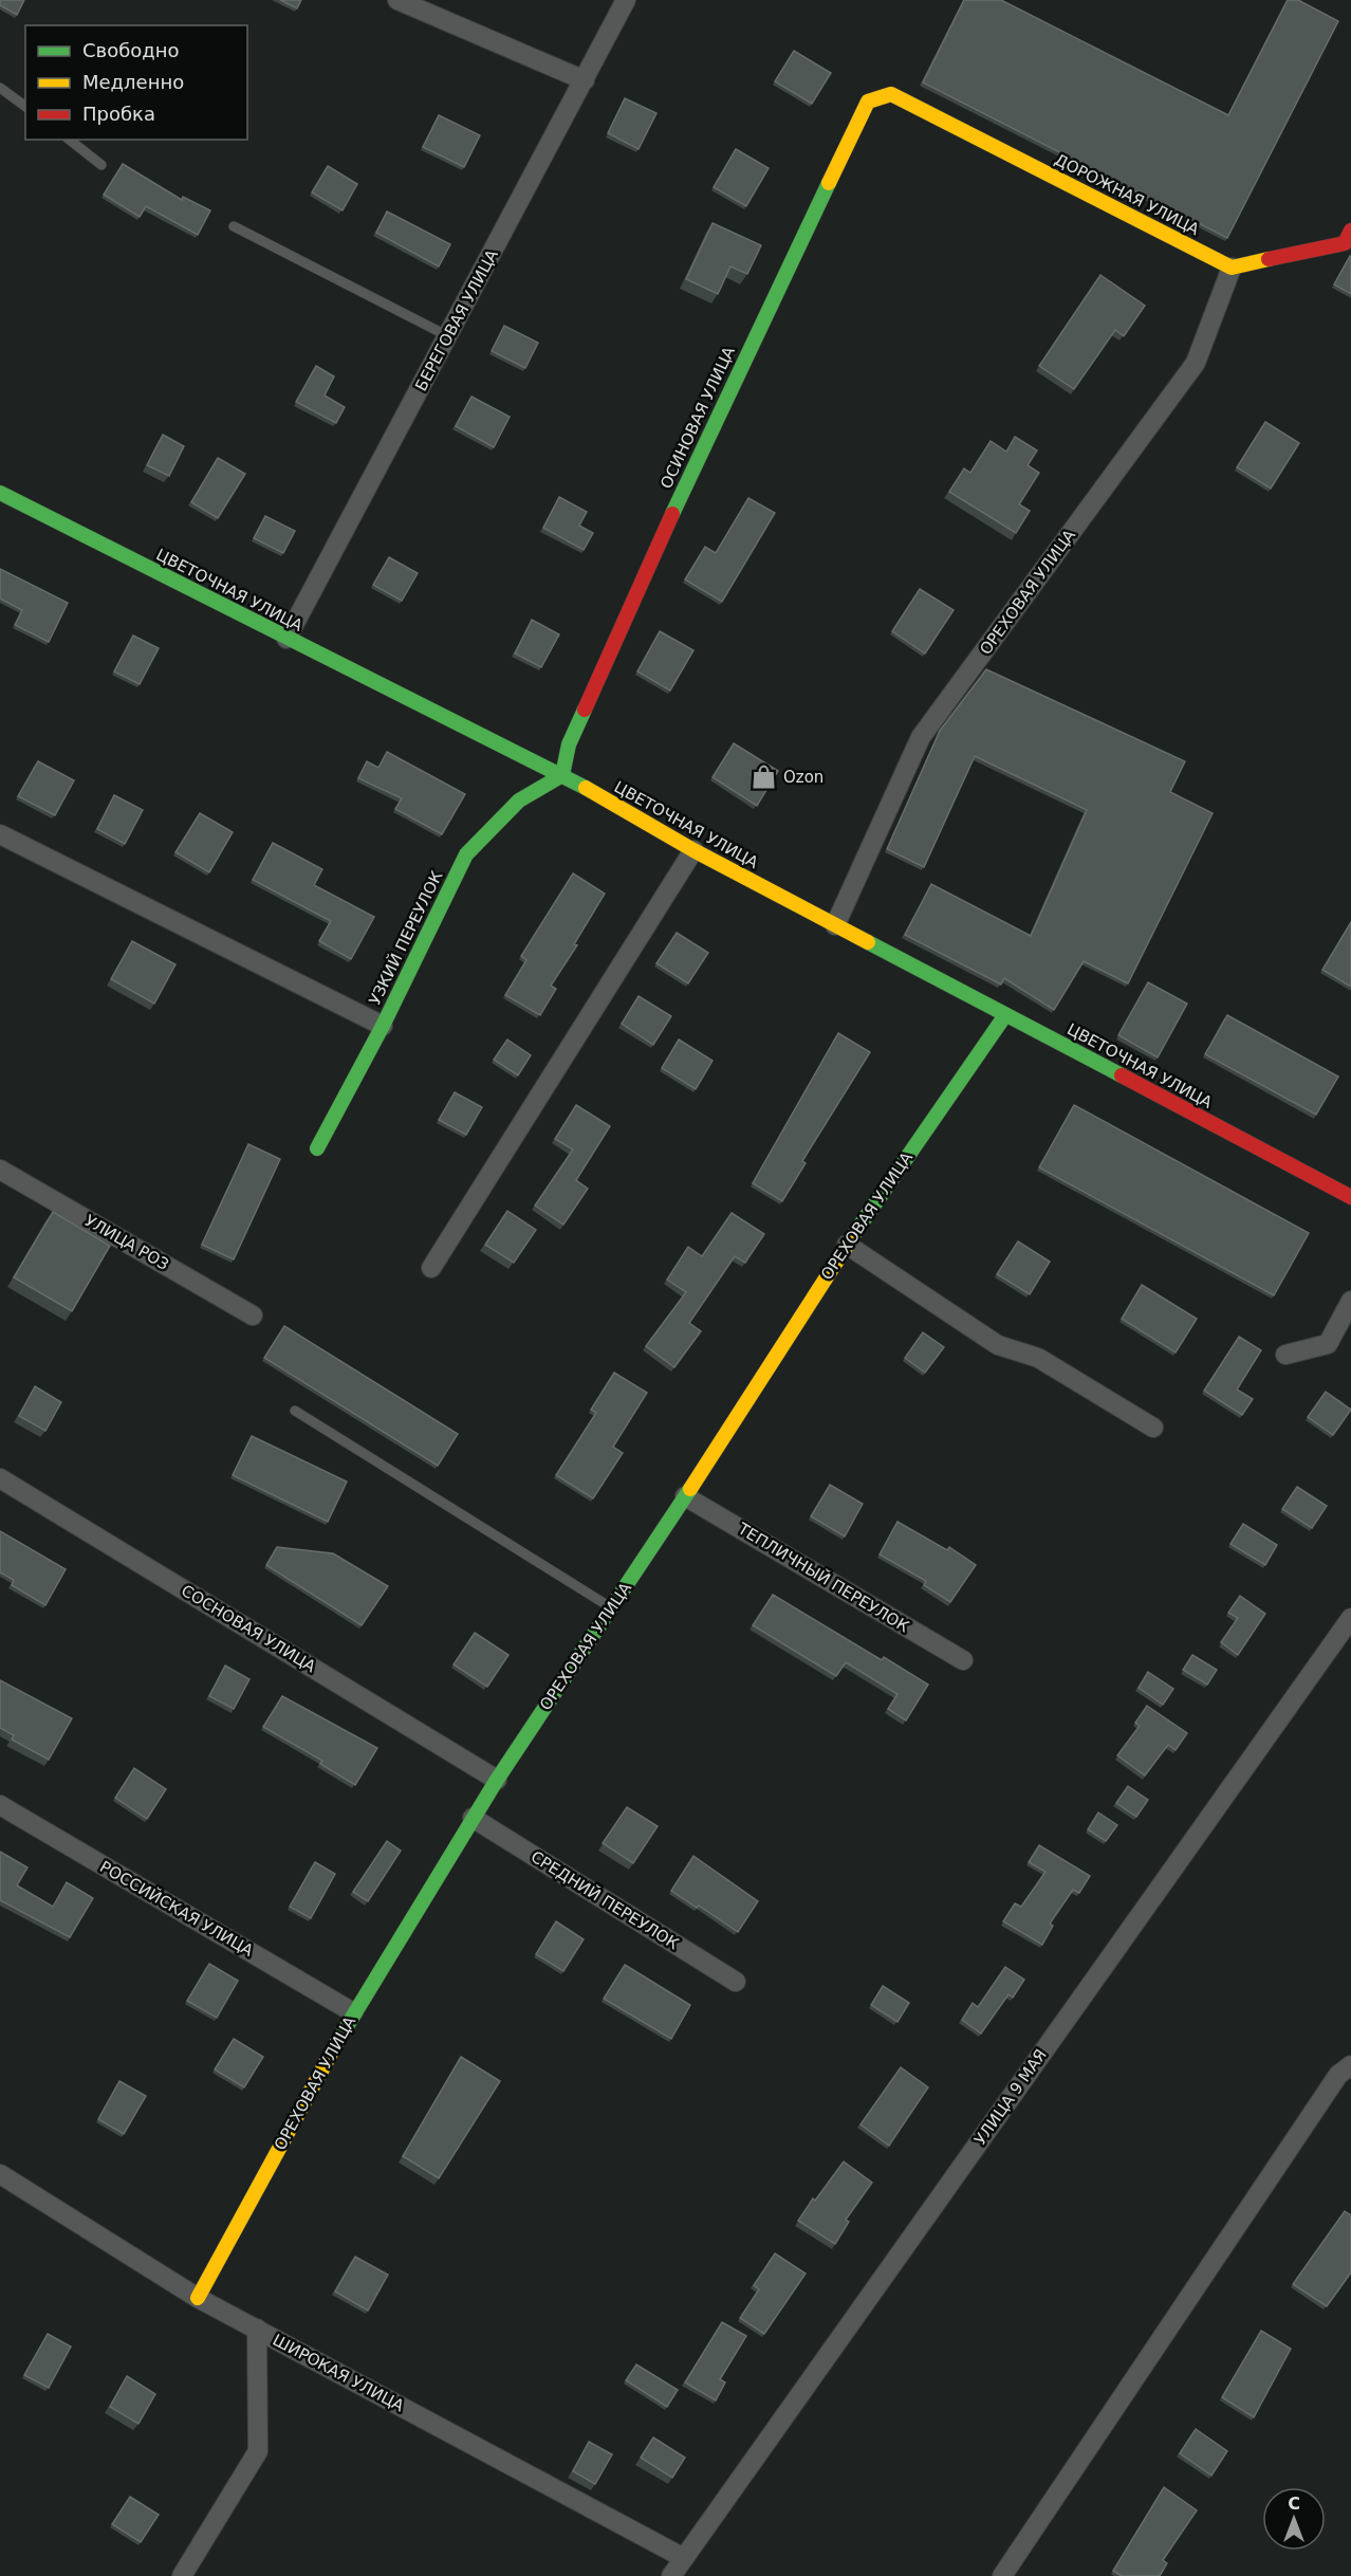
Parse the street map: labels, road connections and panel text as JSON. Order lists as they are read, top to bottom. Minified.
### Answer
{"streets":{"street":["ДОРОЖНАЯ УЛИЦА","БЕРЕГОВАЯ УЛИЦА","ОСИНОВАЯ УЛИЦА","ЦВЕТОЧНАЯ УЛИЦА","ОРЕХОВАЯ УЛИЦА","УЗКИЙ ПЕРЕУЛОК","УЛИЦА РОЗ","ТЕПЛИЧНЫЙ ПЕРЕУЛОК","СОСНОВАЯ УЛИЦА","СРЕДНИЙ ПЕРЕУЛОК","РОССИЙСКАЯ УЛИЦА","УЛИЦА 9 МАЯ","ШИРОКАЯ УЛИЦА"]},"crossings":[["ДОРОЖНАЯ УЛИЦА","ОСИНОВАЯ УЛИЦА"],["ДОРОЖНАЯ УЛИЦА","ОРЕХОВАЯ УЛИЦА"],["БЕРЕГОВАЯ УЛИЦА","ЦВЕТОЧНАЯ УЛИЦА"],["ОСИНОВАЯ УЛИЦА","ЦВЕТОЧНАЯ УЛИЦА"],["ОСИНОВАЯ УЛИЦА","УЗКИЙ ПЕРЕУЛОК"],["ЦВЕТОЧНАЯ УЛИЦА","ОРЕХОВАЯ УЛИЦА"],["ЦВЕТОЧНАЯ УЛИЦА","УЗКИЙ ПЕРЕУЛОК"],["ОРЕХОВАЯ УЛИЦА","ТЕПЛИЧНЫЙ ПЕРЕУЛОК"],["ОРЕХОВАЯ УЛИЦА","СОСНОВАЯ УЛИЦА"],["ОРЕХОВАЯ УЛИЦА","СРЕДНИЙ ПЕРЕУЛОК"],["ОРЕХОВАЯ УЛИЦА","РОССИЙСКАЯ УЛИЦА"],["ОРЕХОВАЯ УЛИЦА","ШИРОКАЯ УЛИЦА"],["УЛИЦА 9 МАЯ","ШИРОКАЯ УЛИЦА"]],"places":{"shop":["Ozon"]},"legend":["Свободно","Медленно","Пробка"],"north":"top"}
